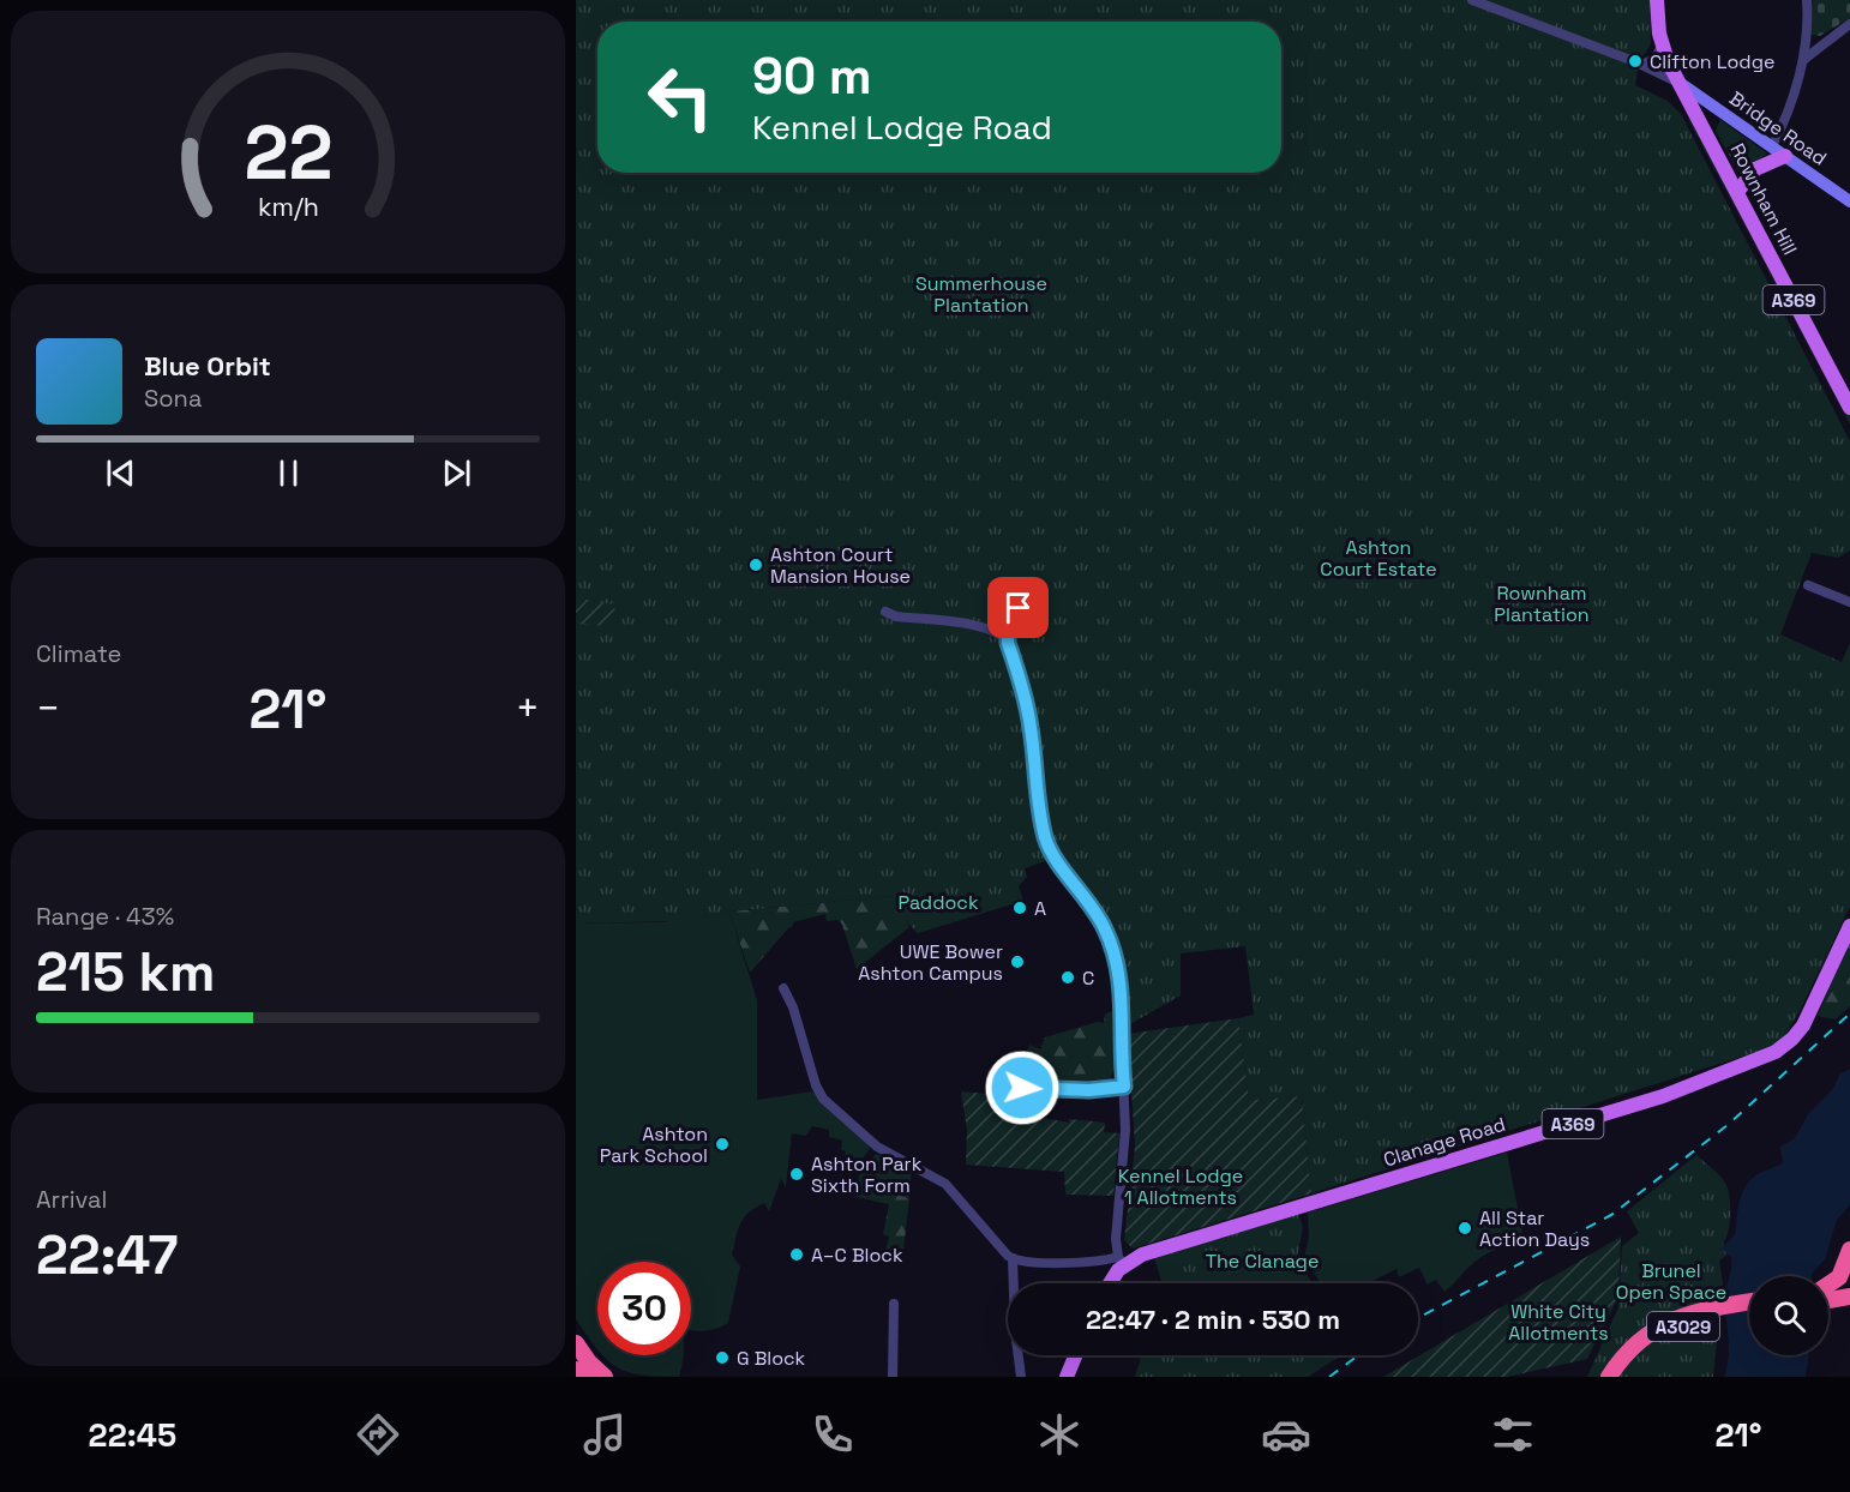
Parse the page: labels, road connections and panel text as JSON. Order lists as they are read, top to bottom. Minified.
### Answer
{"streets":{"highway":["A3029"],"main road":["Bridge Road","Rownham Hill","A369","Clanage Road"]},"crossings":[["Bridge Road","Rownham Hill"],["Bridge Road","A369"],["Rownham Hill","A369"]],"parks":["Summerhouse Plantation","Ashton Court Estate","Rownham Plantation","Paddock","Kennel Lodge 1 Allotments","The Clanage","Brunel Open Space","White City Allotments"],"places":["Clifton Lodge","Ashton Court Mansion House","A","UWE Bower Ashton Campus","C","Ashton Park School","Ashton Park Sixth Form","All Star Action Days","A–C Block","G Block"],"page":{"turn":["90 m","Kennel Lodge Road"],"song":["Blue Orbit","Sona"],"tile":["Climate",["Range · 43%","215 km"],["Arrival","22:47"]],"heat":["−","21°","+"],"limit":"30","trip":"22:47 · 2 min · 530 m","tabs":["22:45","21°"],"gauge":["22","km/h"]}}
